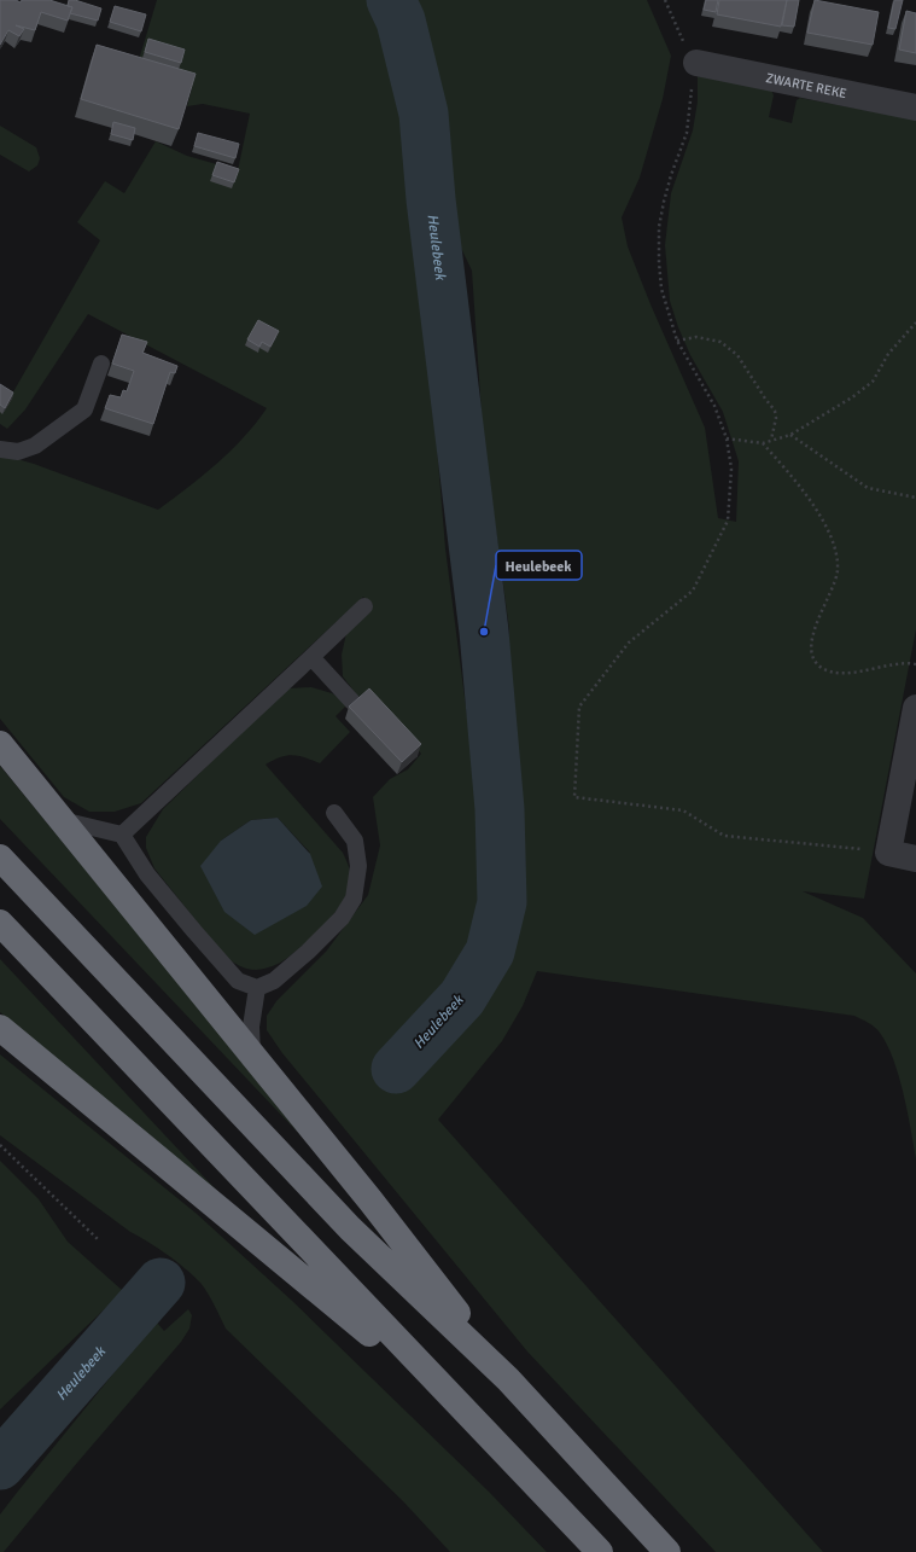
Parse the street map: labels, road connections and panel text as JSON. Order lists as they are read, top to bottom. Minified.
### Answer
{"streets":{"street":["ZWARTE REKE"]},"water":["Heulebeek"],"places":["Heulebeek"]}
